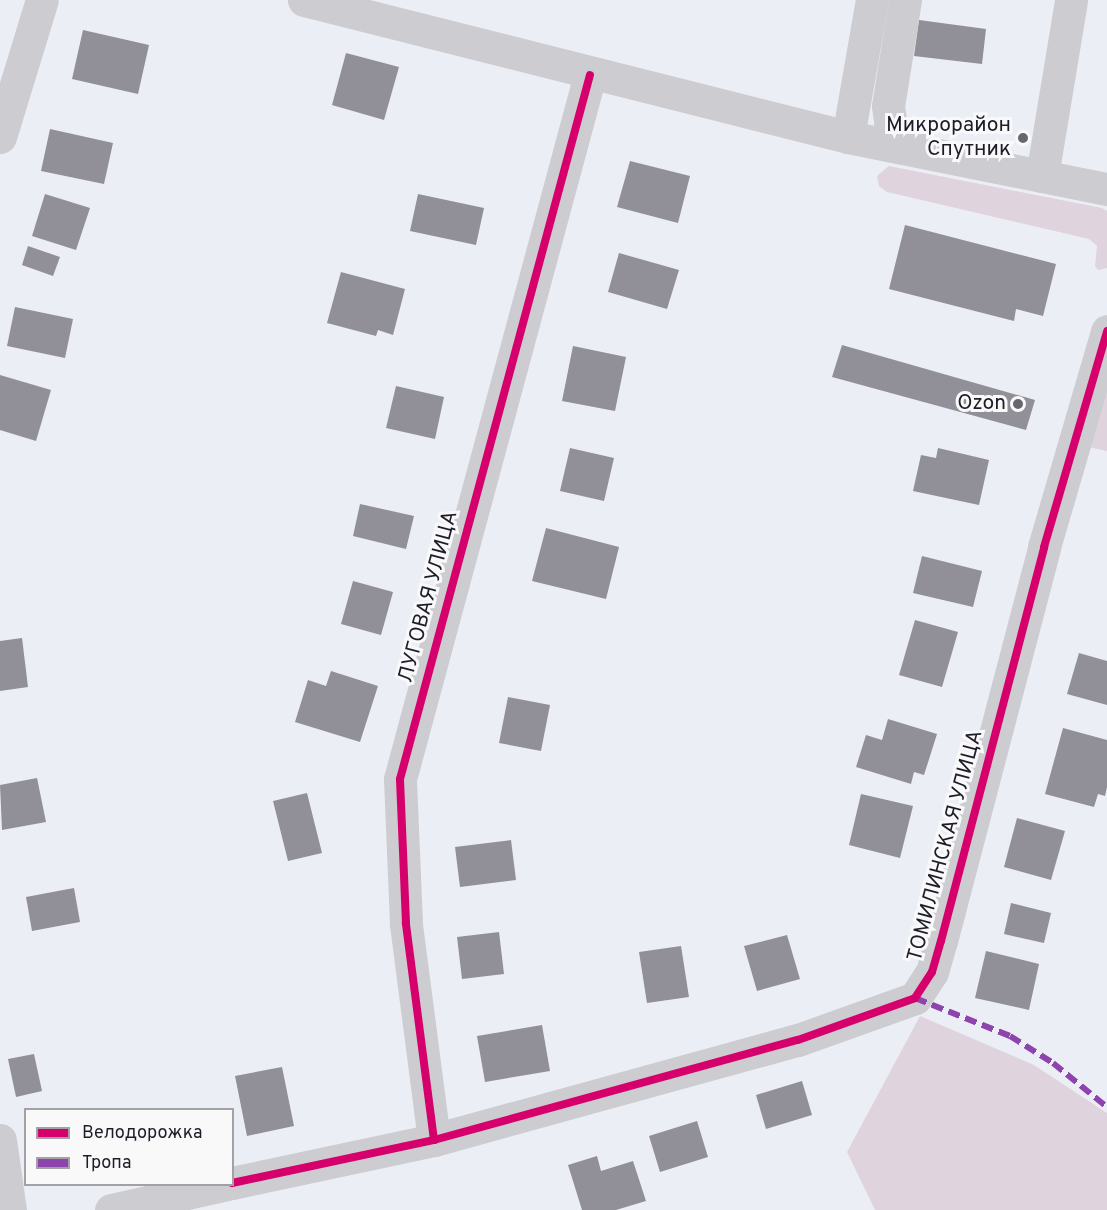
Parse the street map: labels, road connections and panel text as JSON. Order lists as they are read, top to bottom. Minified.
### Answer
{"streets":{"street":["ЛУГОВАЯ УЛИЦА","ТОМИЛИНСКАЯ УЛИЦА"]},"crossings":[["ЛУГОВАЯ УЛИЦА","ТОМИЛИНСКАЯ УЛИЦА"]],"places":["Микрорайон Спутник","Ozon"],"legend":["Велодорожка","Тропа"]}
